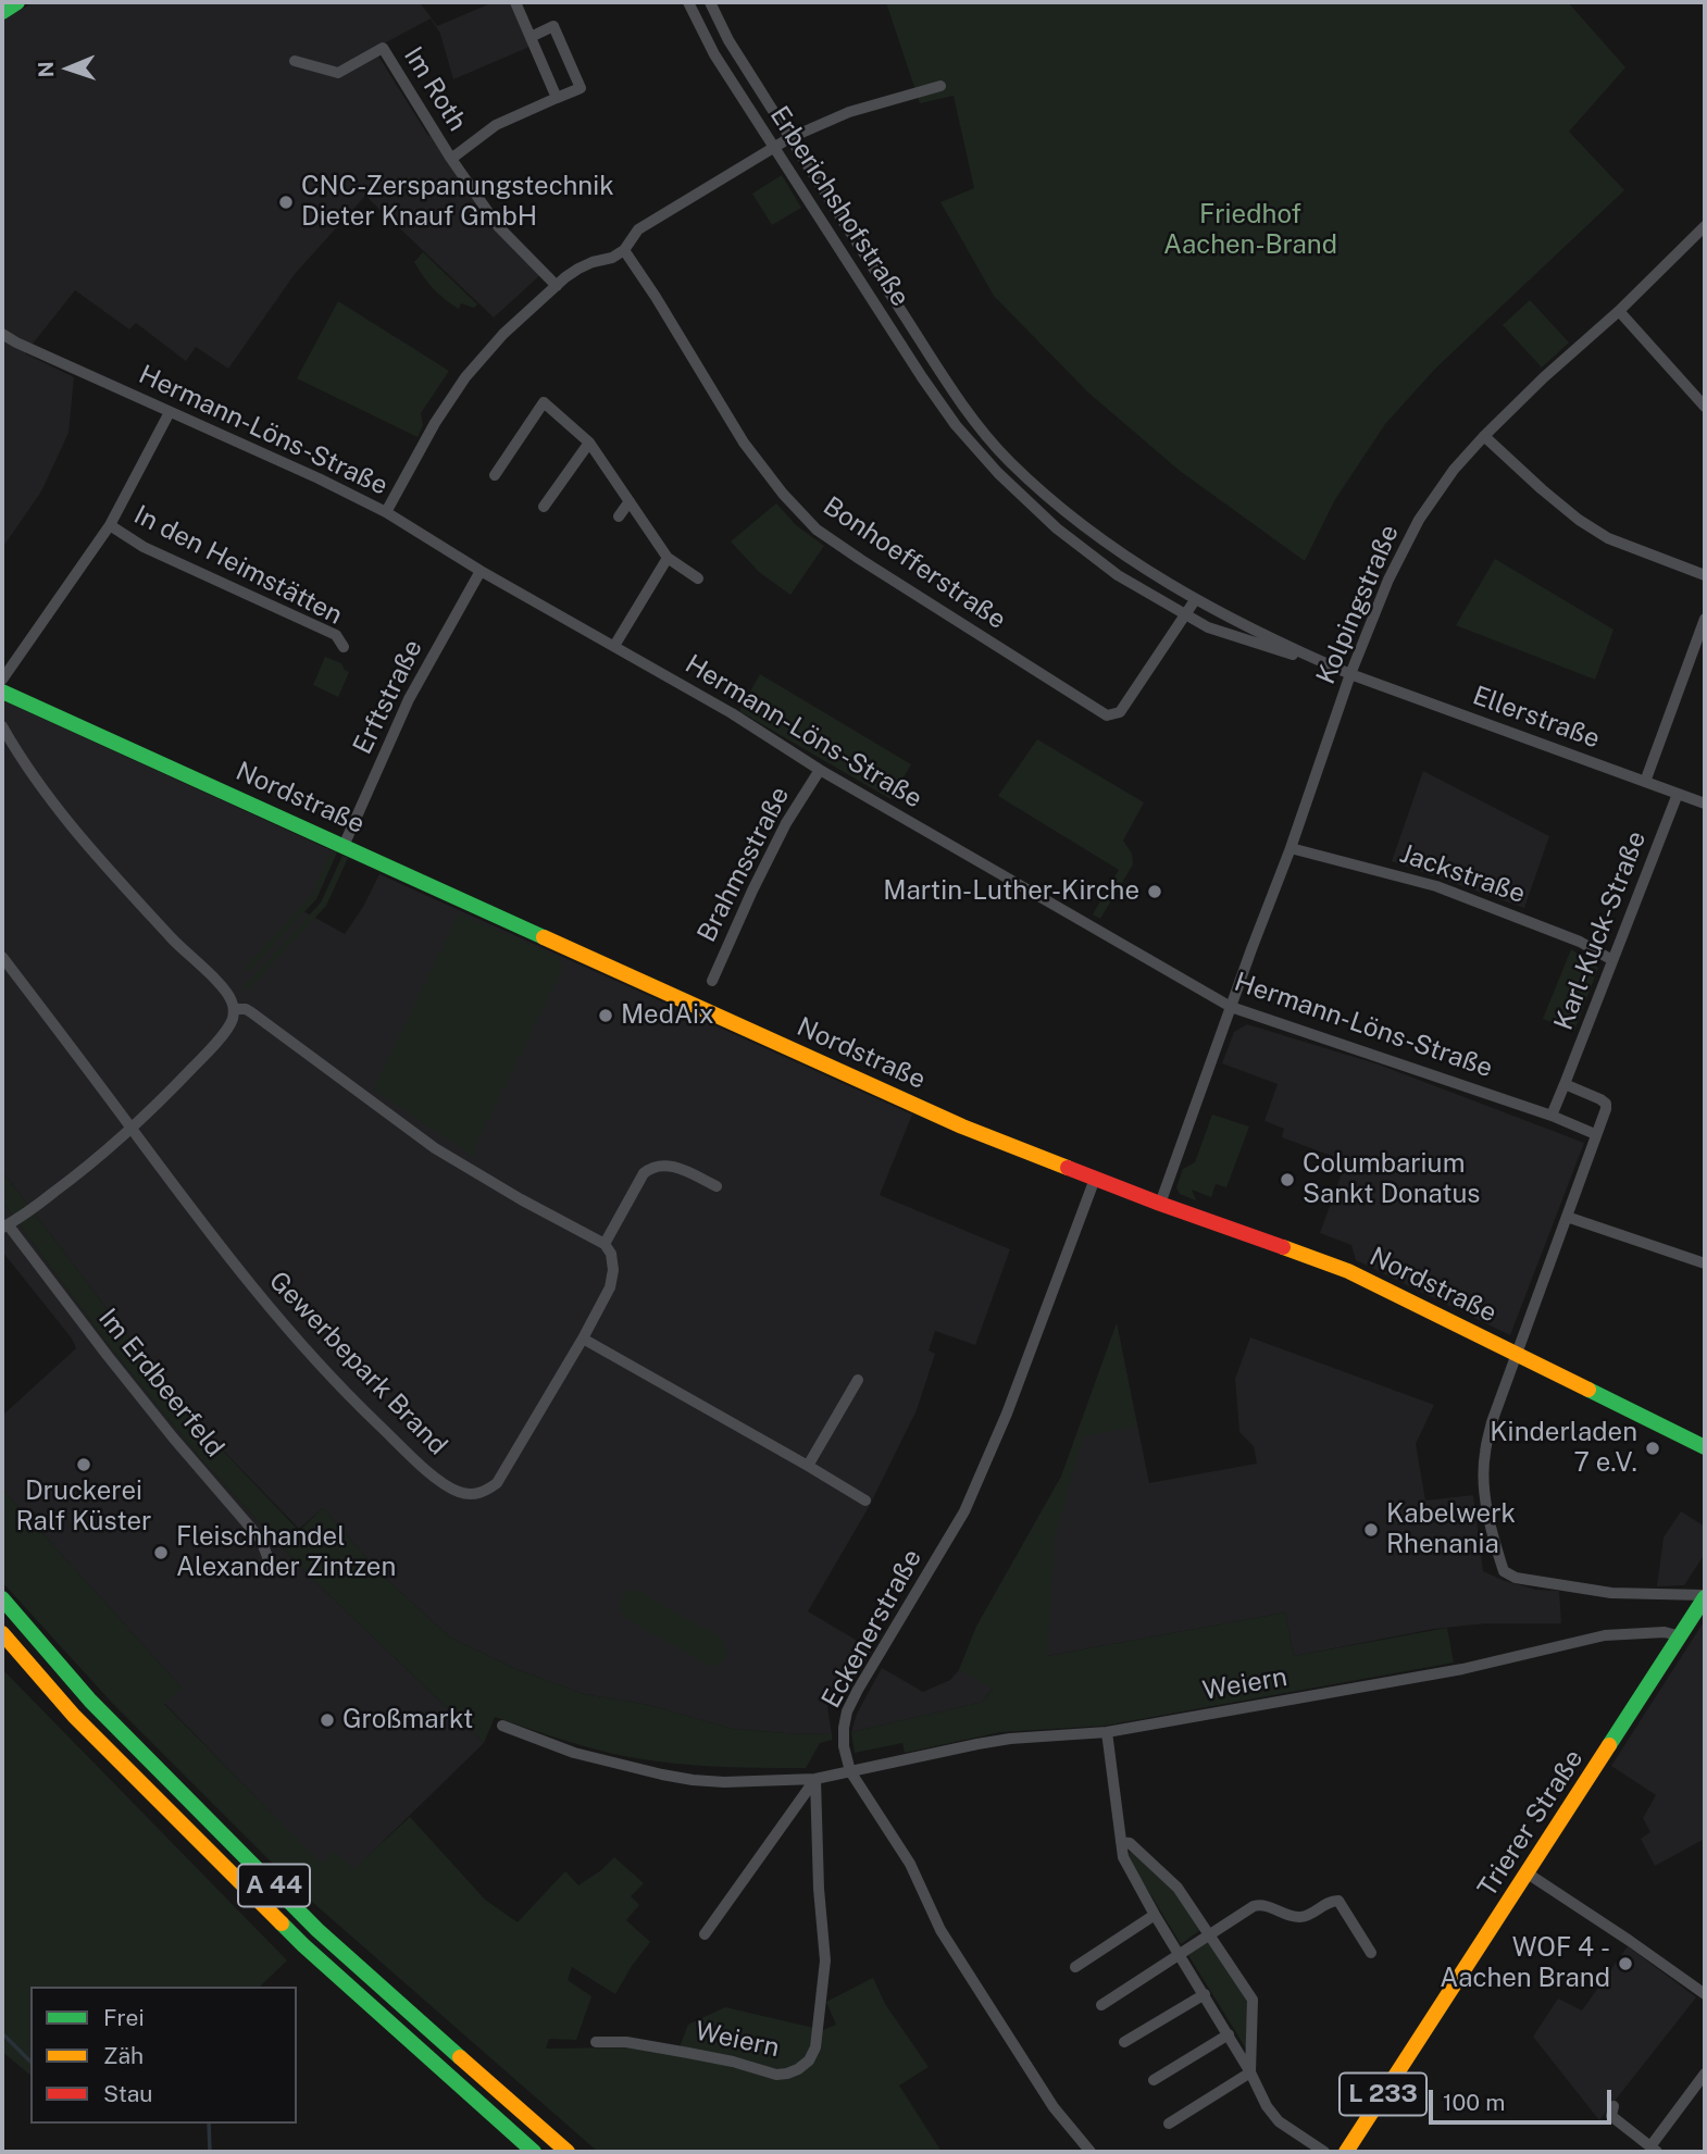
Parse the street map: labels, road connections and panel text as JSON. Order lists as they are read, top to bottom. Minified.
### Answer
{"streets":{"main road":["Nordstraße","Trierer Straße","A 44","L 233"],"street":["Im Roth","Erberichshofstraße","Hermann-Löns-Straße","Bonhoefferstraße","In den Heimstätten","Kolpingstraße","Erftstraße","Ellerstraße","Brahmsstraße","Jackstraße","Karl-Kuck-Straße","Gewerbepark Brand","Im Erdbeerfeld","Eckenerstraße","Weiern"]},"crossings":[["Erberichshofstraße","Bonhoefferstraße"],["Erberichshofstraße","Kolpingstraße"],["Erberichshofstraße","Ellerstraße"],["Hermann-Löns-Straße","Kolpingstraße"],["Hermann-Löns-Straße","Erftstraße"],["Hermann-Löns-Straße","Brahmsstraße"],["Hermann-Löns-Straße","Karl-Kuck-Straße"],["Kolpingstraße","Ellerstraße"],["Kolpingstraße","Nordstraße"],["Kolpingstraße","Jackstraße"],["Erftstraße","Nordstraße"],["Ellerstraße","Karl-Kuck-Straße"],["Nordstraße","Eckenerstraße"],["Jackstraße","Karl-Kuck-Straße"],["Eckenerstraße","Weiern"],["Weiern","Trierer Straße"]],"parks":["Friedhof Aachen-Brand"],"places":["CNC-Zerspanungstechnik Dieter Knauf GmbH","Martin-Luther-Kirche","MedAix","Columbarium Sankt Donatus","Kinderladen 7 e.V.","Druckerei Ralf Küster","Kabelwerk Rhenania","Fleischhandel Alexander Zintzen","Großmarkt","WOF 4 - Aachen Brand"],"legend":["Frei","Zäh","Stau"],"scale_bar":"100 m","north":"left"}
